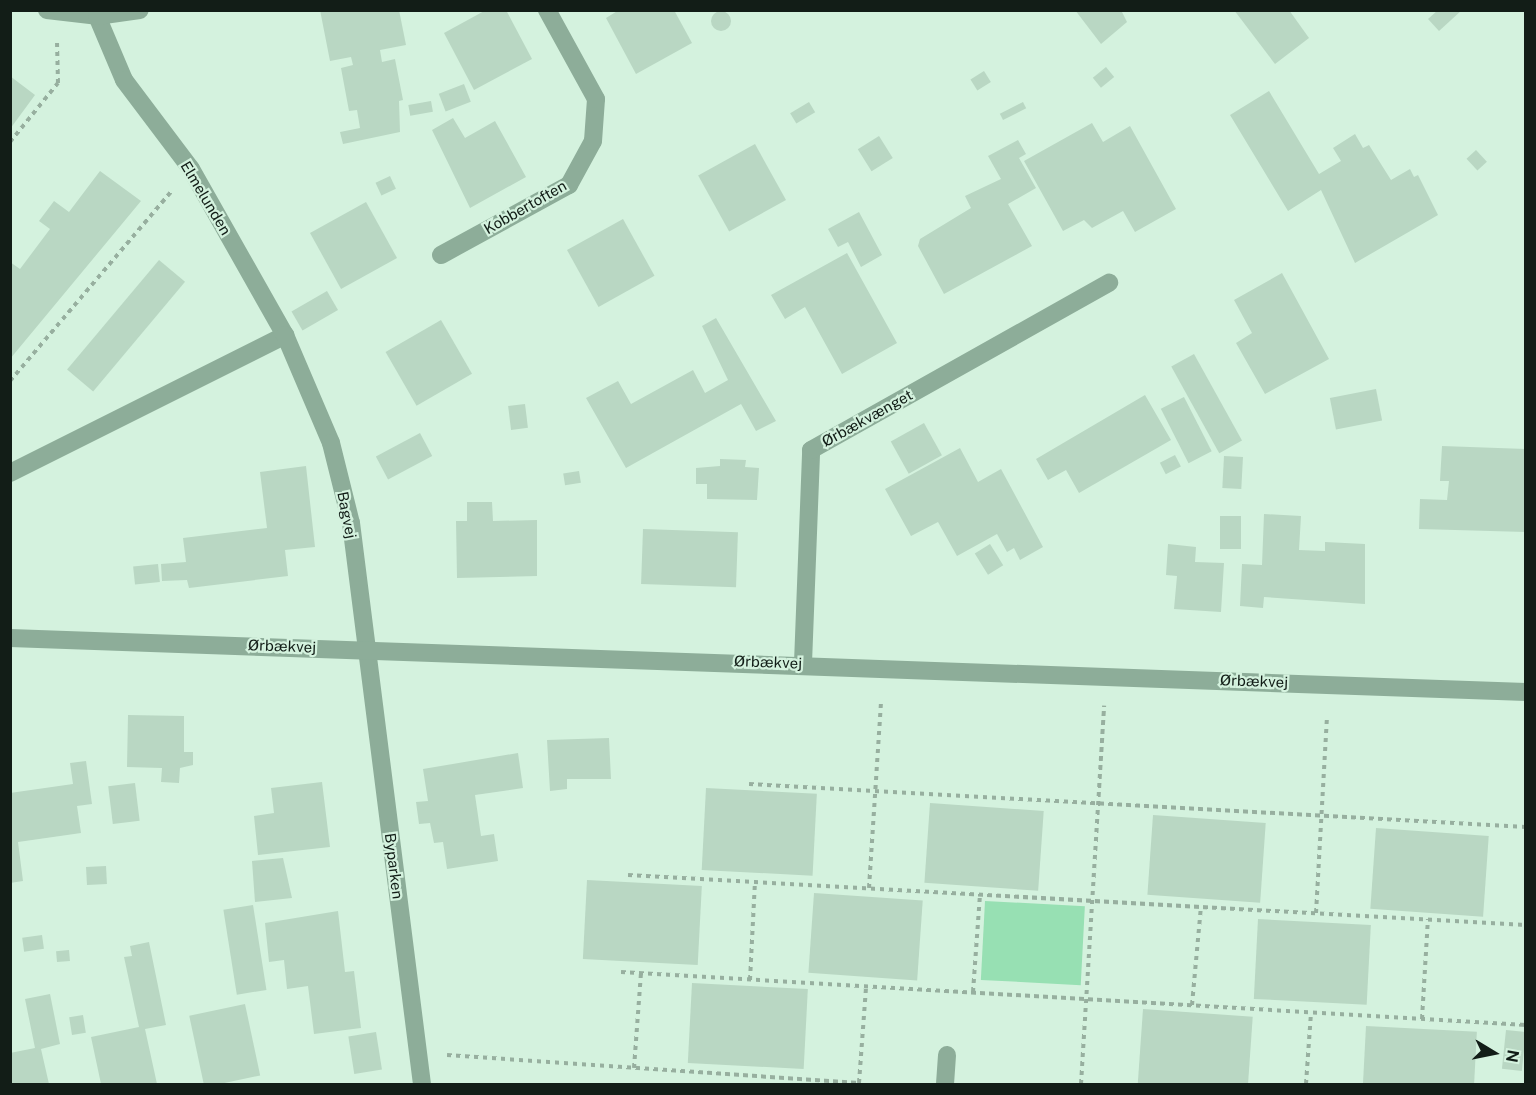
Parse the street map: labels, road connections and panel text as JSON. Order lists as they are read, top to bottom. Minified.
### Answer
{"streets":{"street":["Elmelunden","Kobbertoften","Ørbækvænget","Bagvej","Ørbækvej","Byparken"]},"crossings":[["Elmelunden","Bagvej"],["Ørbækvænget","Ørbækvej"],["Bagvej","Ørbækvej"],["Bagvej","Byparken"],["Ørbækvej","Byparken"]],"north":"right"}
